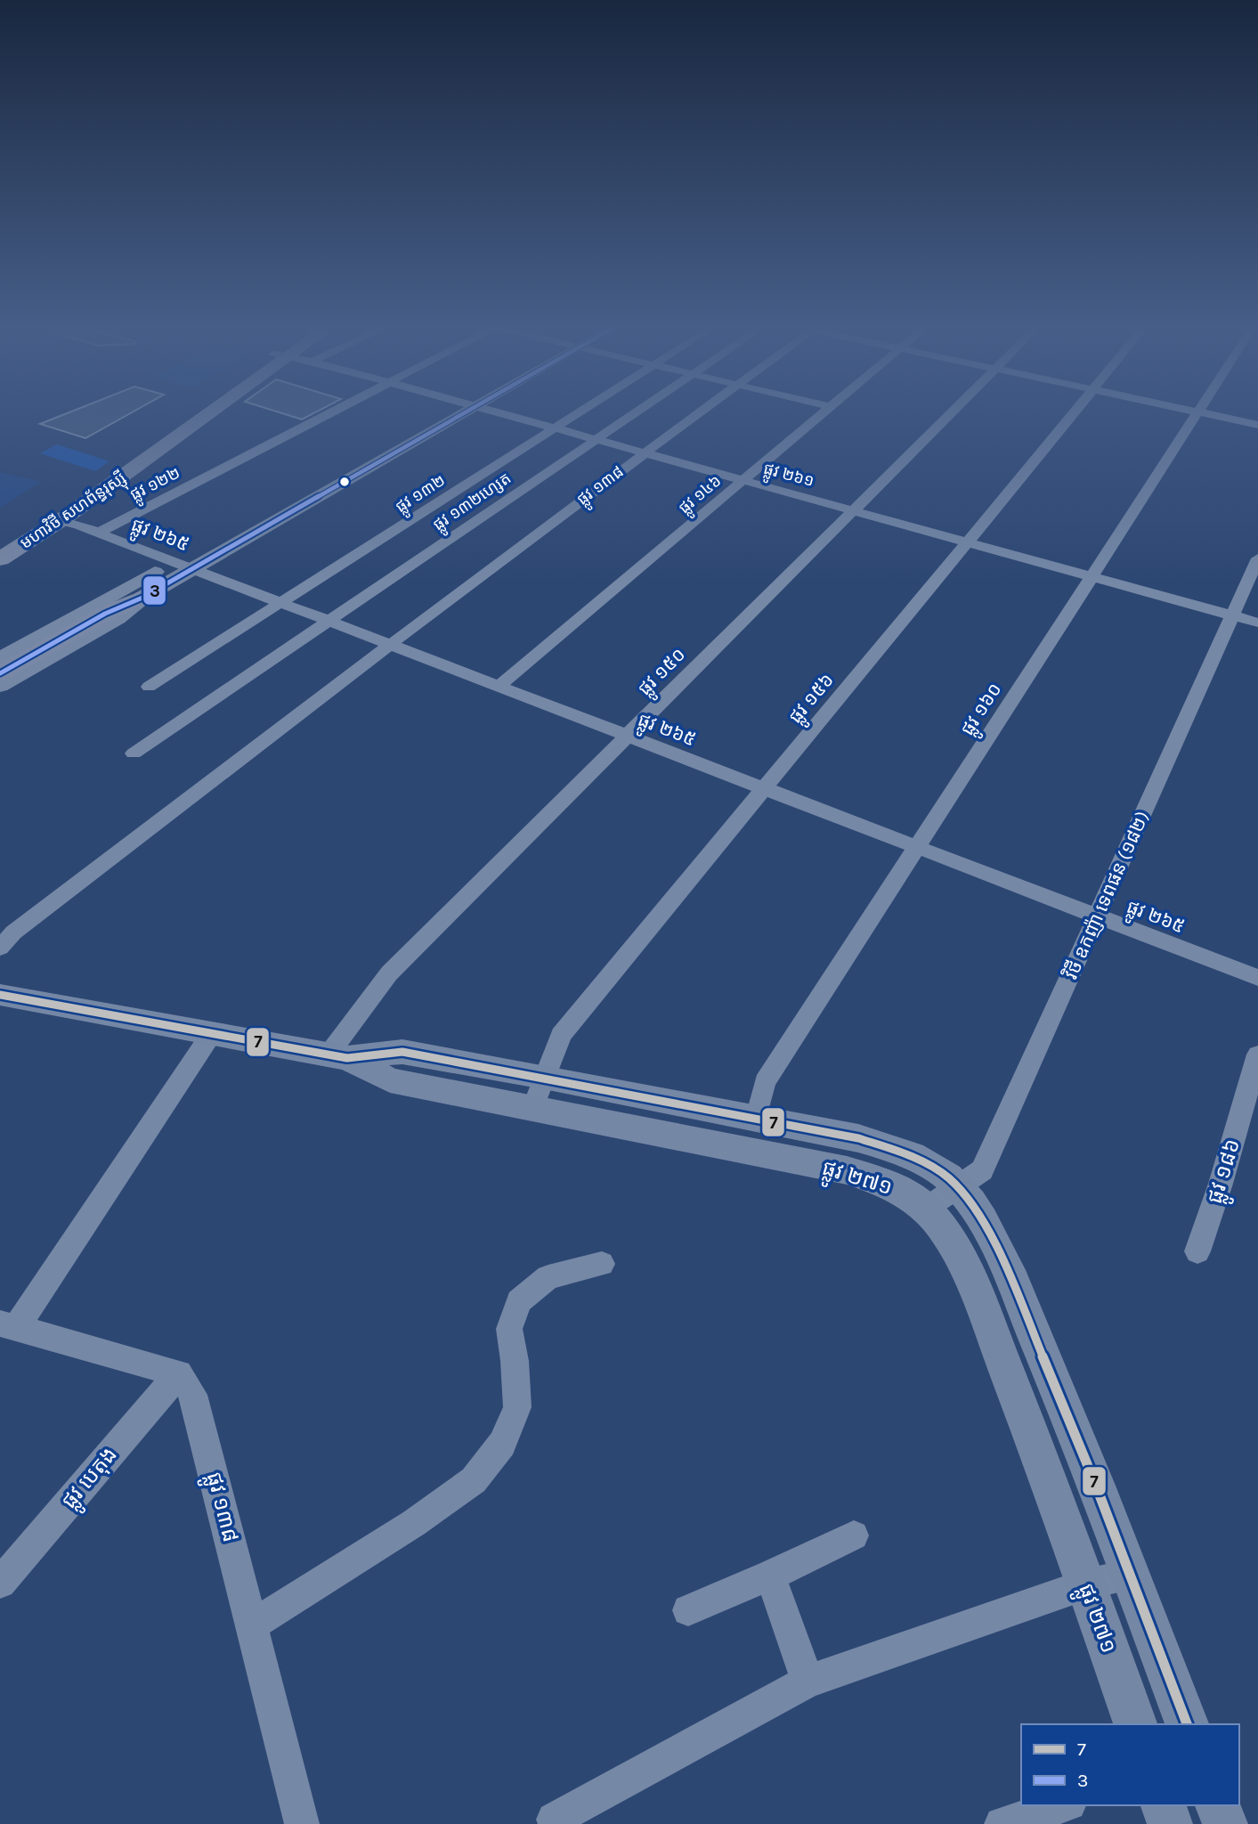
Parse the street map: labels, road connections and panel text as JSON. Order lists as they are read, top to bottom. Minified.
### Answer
{"streets":{"highway":["មហាវិថី សហព័ន្ធរុស្ស៊ី"],"main road":["ផ្លូវ ២៧១"],"street":["ផ្លូវ ២៦១","ផ្លូវ ១២២","ផ្លូវ ១៣៨","ផ្លូវ ១៣២","ផ្លូវ ១៤៦","ផ្លូវ ១៣២ហ្សេត","ផ្លូវ ២៦៥","ផ្លូវ ១៥០","ផ្លូវ ១៥៦","ផ្លូវ ១៦០","វិថី ឧកញ៉ា ទេពផន (១៨២)","ផ្លូវ ១៨៦","ផ្លូវ បេតុង"]},"crossings":[["ផ្លូវ ២៦១","ផ្លូវ ១៣៨"],["ផ្លូវ ២៦១","ផ្លូវ ១៣២"],["ផ្លូវ ២៦១","ផ្លូវ ១៤៦"],["ផ្លូវ ២៦១","ផ្លូវ ១៣២ហ្សេត"],["ផ្លូវ ២៦១","ផ្លូវ ១៥០"],["ផ្លូវ ២៦១","ផ្លូវ ១៥៦"],["ផ្លូវ ២៦១","ផ្លូវ ១៦០"],["ផ្លូវ ២៦១","វិថី ឧកញ៉ា ទេពផន (១៨២)"],["ផ្លូវ ១២២","ផ្លូវ ២៦៥"],["ផ្លូវ ១៣៨","ផ្លូវ ២៦៥"],["ផ្លូវ ១៣៨","ផ្លូវ បេតុង"],["ផ្លូវ ១៣២","ផ្លូវ ២៦៥"],["ផ្លូវ ១៤៦","ផ្លូវ ២៦៥"],["ផ្លូវ ១៣២ហ្សេត","ផ្លូវ ២៦៥"],["មហាវិថី សហព័ន្ធរុស្ស៊ី","ផ្លូវ ២៦៥"],["ផ្លូវ ២៦៥","ផ្លូវ ១៥០"],["ផ្លូវ ២៦៥","ផ្លូវ ១៥៦"],["ផ្លូវ ២៦៥","ផ្លូវ ១៦០"],["ផ្លូវ ២៦៥","វិថី ឧកញ៉ា ទេពផន (១៨២)"],["ផ្លូវ ១៥០","ផ្លូវ ២៧១"],["ផ្លូវ ១៥៦","ផ្លូវ ២៧១"],["ផ្លូវ ១៦០","ផ្លូវ ២៧១"],["វិថី ឧកញ៉ា ទេពផន (១៨២)","ផ្លូវ ២៧១"]],"lines":["transit line 3","transit line 7"],"legend":["7","3"]}
